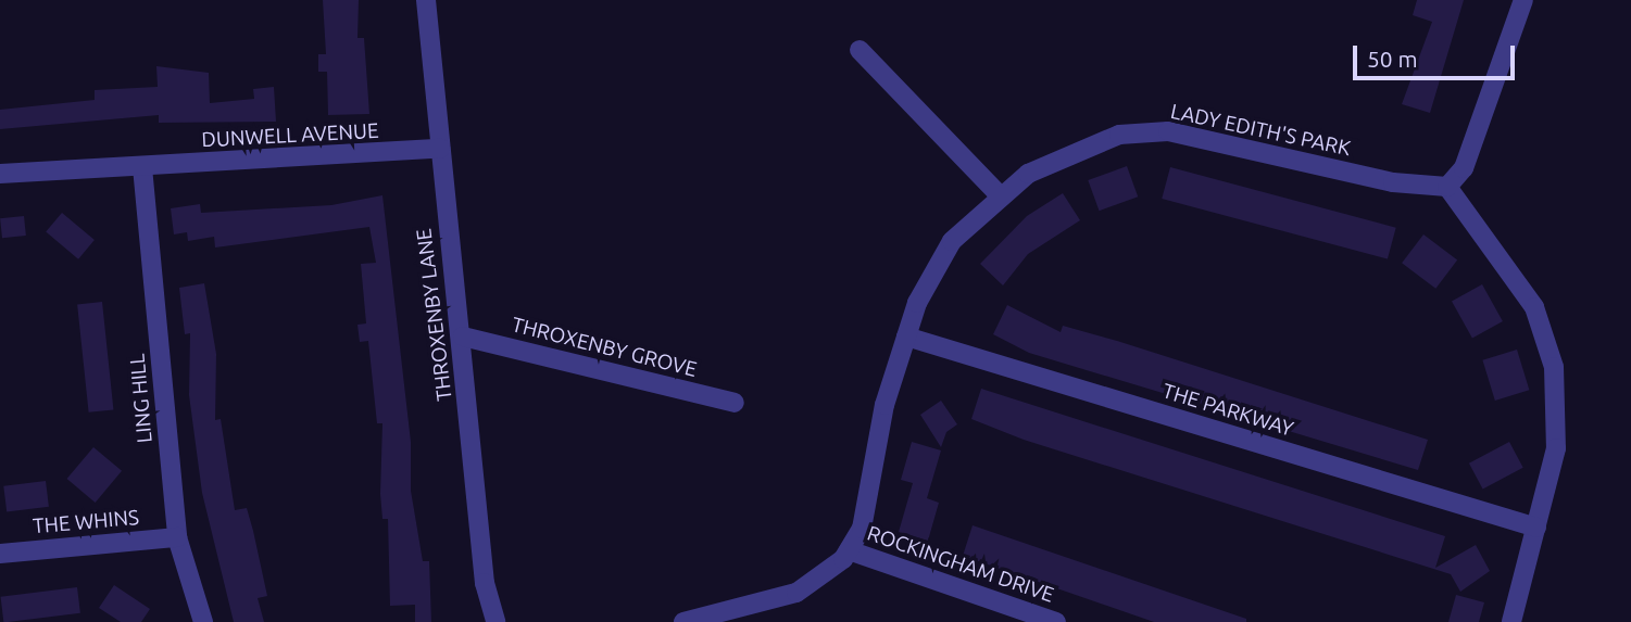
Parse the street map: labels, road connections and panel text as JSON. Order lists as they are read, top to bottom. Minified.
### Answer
{"streets":{"street":["LADY EDITH'S PARK","DUNWELL AVENUE","THROXENBY LANE","THROXENBY GROVE","LING HILL","THE PARKWAY","THE WHINS","ROCKINGHAM DRIVE"]},"crossings":[["LADY EDITH'S PARK","THE PARKWAY"],["LADY EDITH'S PARK","ROCKINGHAM DRIVE"],["DUNWELL AVENUE","THROXENBY LANE"],["DUNWELL AVENUE","LING HILL"],["THROXENBY LANE","THROXENBY GROVE"],["LING HILL","THE WHINS"]],"scale_bar":"50 m"}
